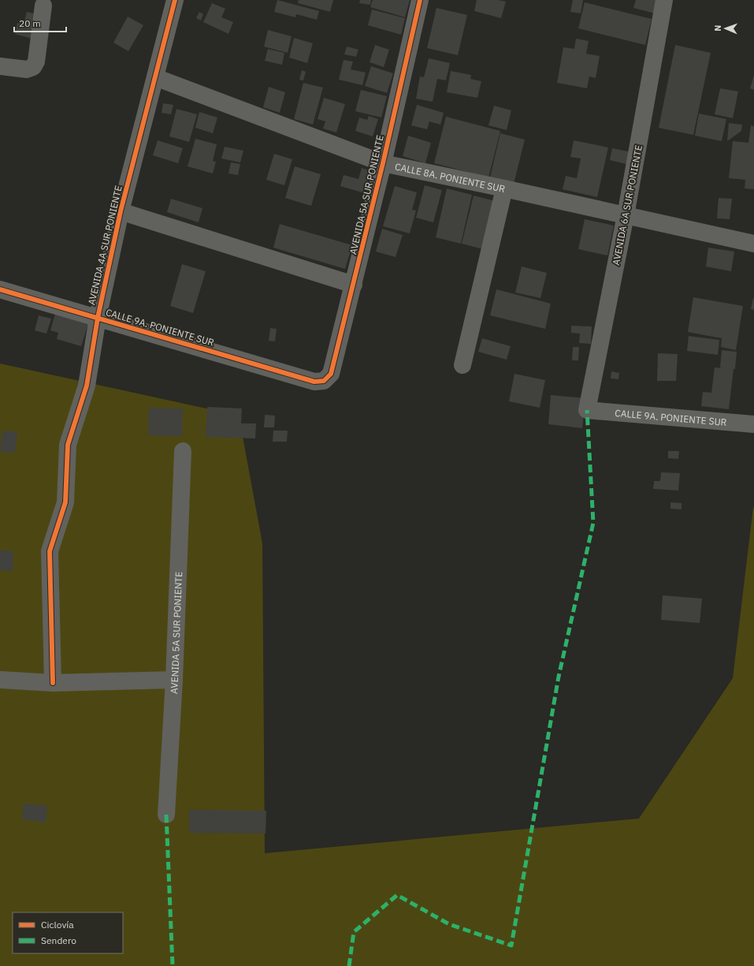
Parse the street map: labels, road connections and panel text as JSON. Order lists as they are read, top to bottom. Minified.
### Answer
{"streets":{"street":["CALLE 8A. PONIENTE SUR","AVENIDA 5A SUR PONIENTE","AVENIDA 6A SUR PONIENTE","AVENIDA 4A SUR PONIENTE","CALLE 9A. PONIENTE SUR"]},"crossings":[["CALLE 8A. PONIENTE SUR","AVENIDA 5A SUR PONIENTE"],["CALLE 8A. PONIENTE SUR","AVENIDA 6A SUR PONIENTE"],["CALLE 8A. PONIENTE SUR","AVENIDA 4A SUR PONIENTE"],["AVENIDA 5A SUR PONIENTE","CALLE 9A. PONIENTE SUR"],["AVENIDA 6A SUR PONIENTE","CALLE 9A. PONIENTE SUR"],["AVENIDA 4A SUR PONIENTE","CALLE 9A. PONIENTE SUR"]],"legend":["Ciclovía","Sendero"],"scale_bar":"20 m","north":"left"}
